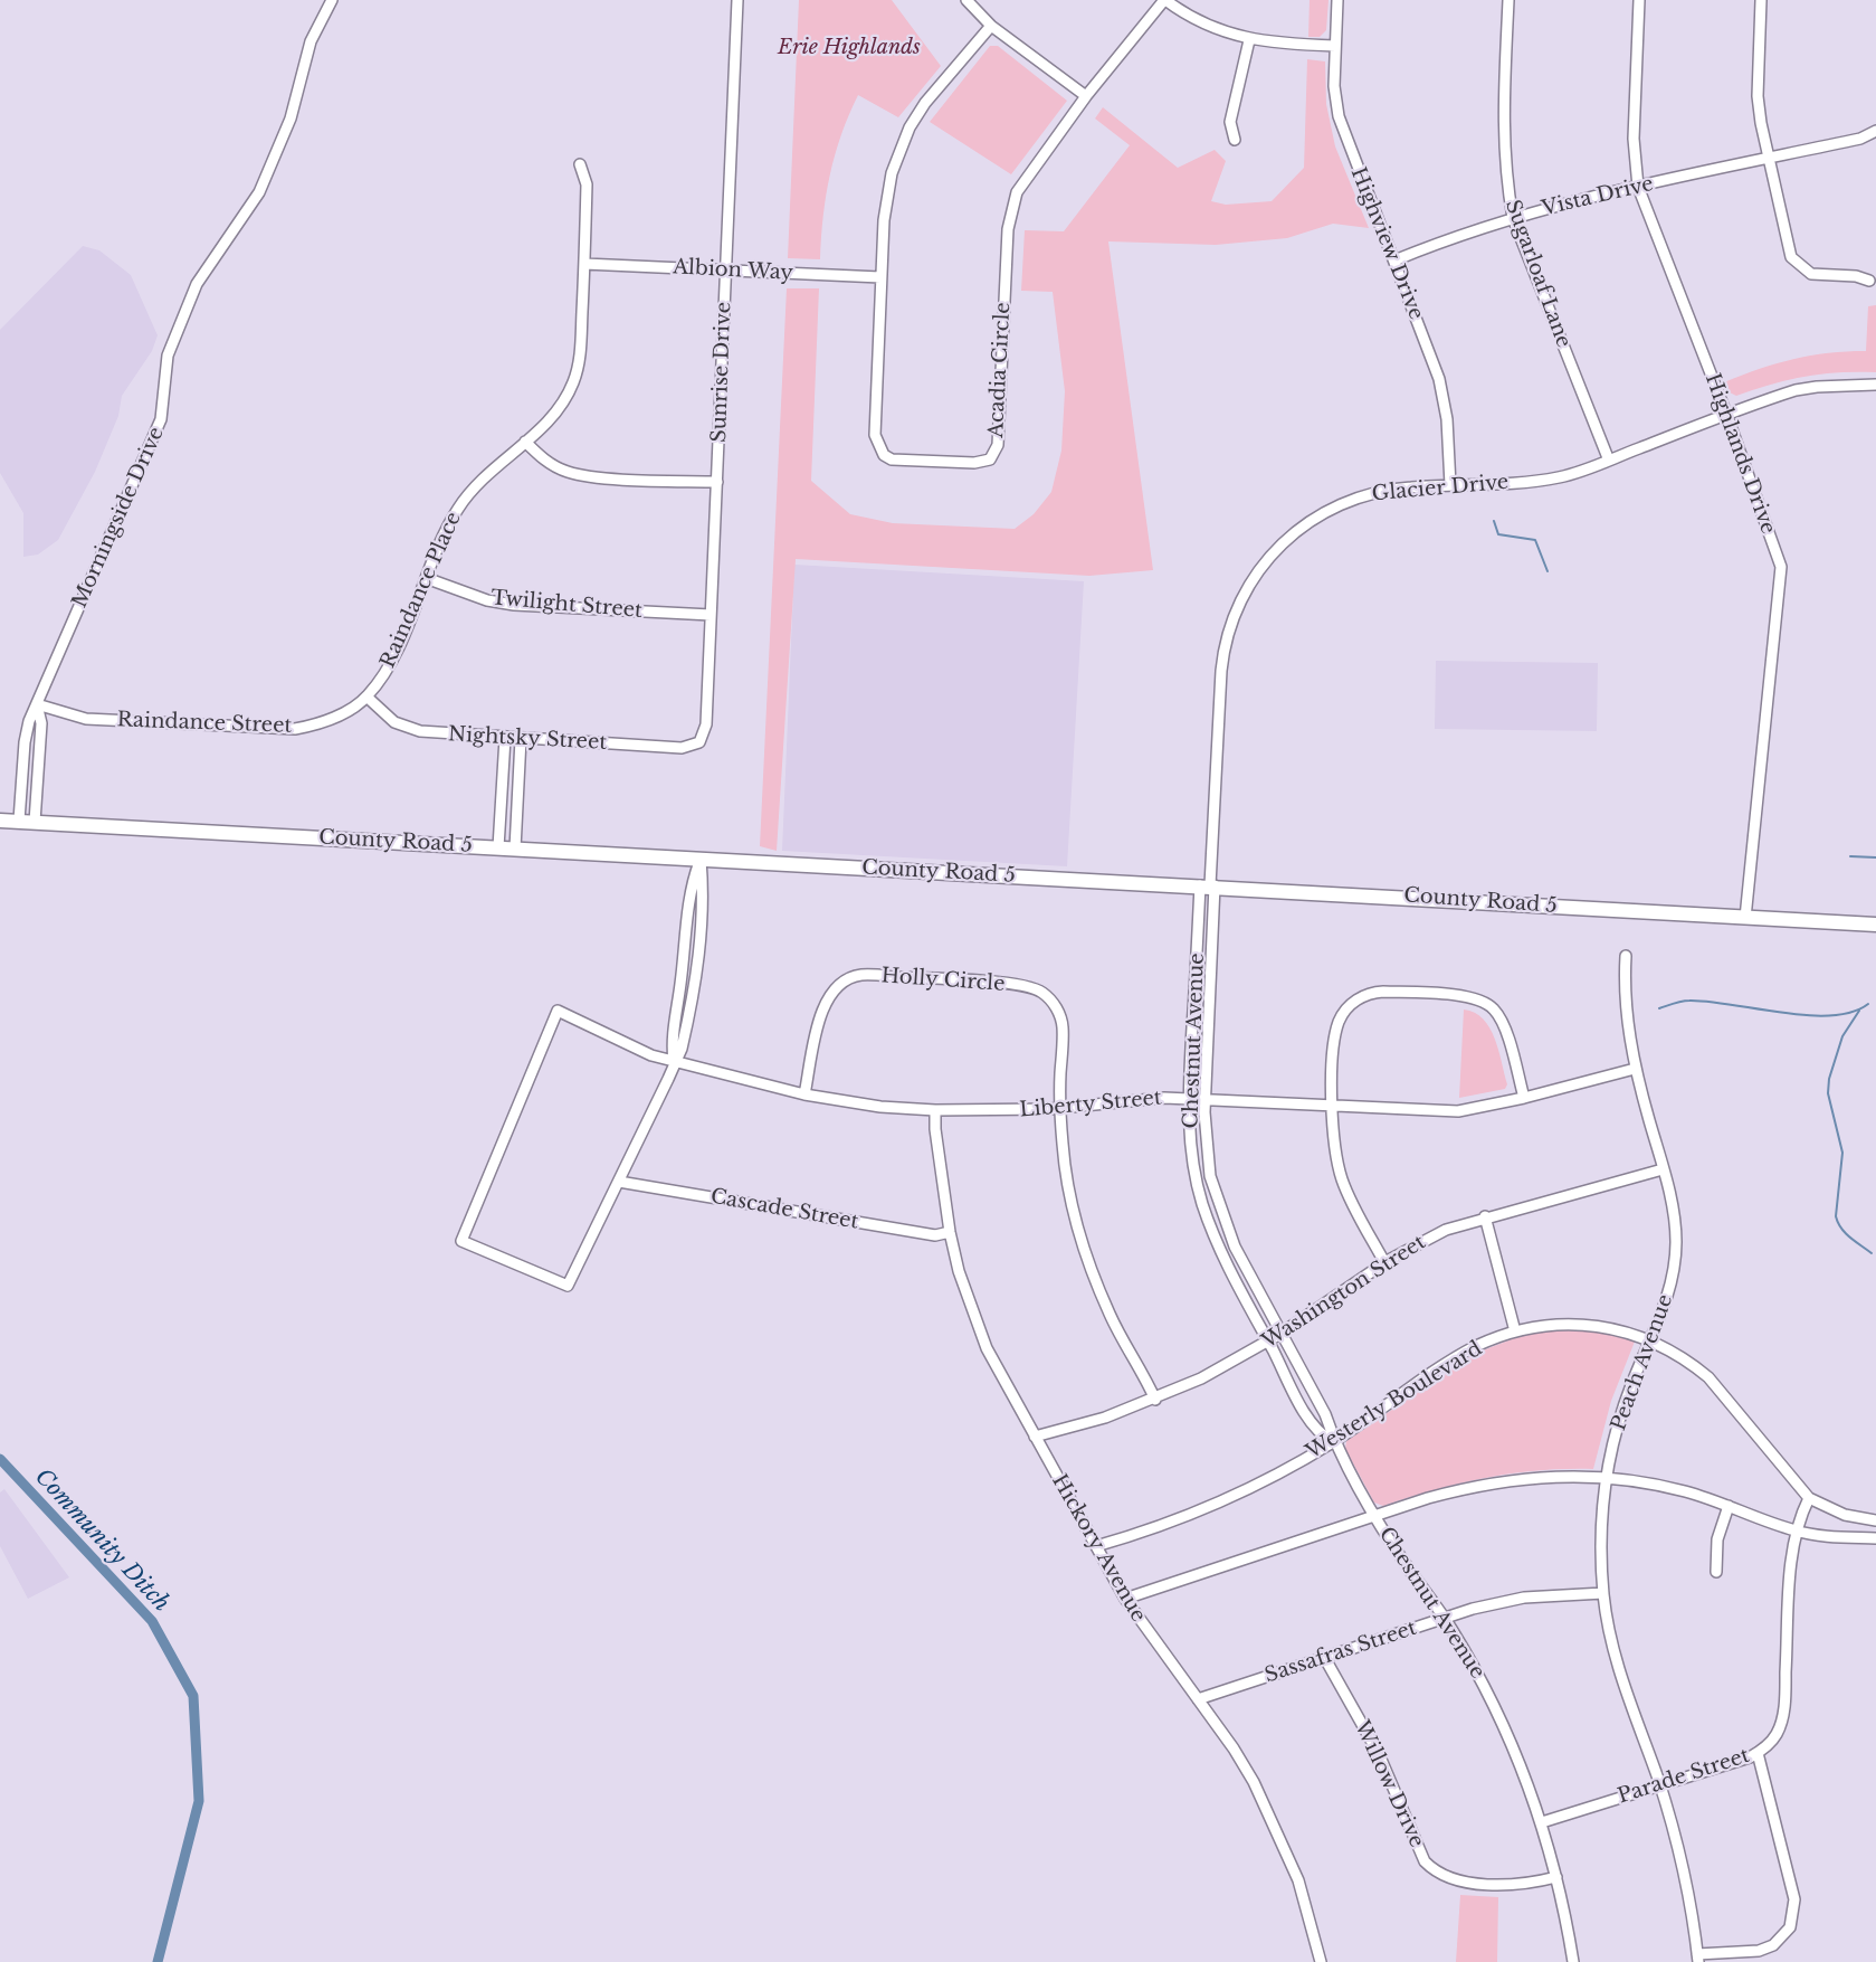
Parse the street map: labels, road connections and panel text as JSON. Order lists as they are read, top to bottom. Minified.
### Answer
{"streets":{"street":["Vista Drive","Highview Drive","Albion Way","Sugarloaf Lane","Acadia Circle","Sunrise Drive","Highlands Drive","Glacier Drive","Morningside Drive","Raindance Place","Twilight Street","Raindance Street","Nightsky Street","County Road 5","Holly Circle","Chestnut Avenue","Liberty Street","Cascade Street","Washington Street","Peach Avenue","Westerly Boulevard","Hickory Avenue","Sassafras Street","Parade Street","Willow Drive"]},"crossings":[["Vista Drive","Highview Drive"],["Vista Drive","Sugarloaf Lane"],["Vista Drive","Highlands Drive"],["Highview Drive","Glacier Drive"],["Albion Way","Acadia Circle"],["Albion Way","Sunrise Drive"],["Albion Way","Raindance Place"],["Sugarloaf Lane","Glacier Drive"],["Sunrise Drive","Twilight Street"],["Sunrise Drive","Nightsky Street"],["Highlands Drive","Glacier Drive"],["Highlands Drive","County Road 5"],["Glacier Drive","County Road 5"],["Glacier Drive","Chestnut Avenue"],["Morningside Drive","Raindance Street"],["Morningside Drive","County Road 5"],["Raindance Place","Twilight Street"],["Raindance Place","Raindance Street"],["Raindance Place","Nightsky Street"],["Raindance Street","Nightsky Street"],["County Road 5","Chestnut Avenue"],["Holly Circle","Liberty Street"],["Chestnut Avenue","Liberty Street"],["Chestnut Avenue","Washington Street"],["Chestnut Avenue","Westerly Boulevard"],["Chestnut Avenue","Sassafras Street"],["Chestnut Avenue","Parade Street"],["Chestnut Avenue","Willow Drive"],["Liberty Street","Cascade Street"],["Liberty Street","Peach Avenue"],["Liberty Street","Hickory Avenue"],["Cascade Street","Hickory Avenue"],["Washington Street","Peach Avenue"],["Washington Street","Hickory Avenue"],["Peach Avenue","Westerly Boulevard"],["Peach Avenue","Sassafras Street"],["Peach Avenue","Parade Street"],["Westerly Boulevard","Hickory Avenue"],["Westerly Boulevard","Parade Street"],["Hickory Avenue","Sassafras Street"],["Sassafras Street","Willow Drive"]],"water":["Community Ditch"],"parks":["Erie Highlands"]}
